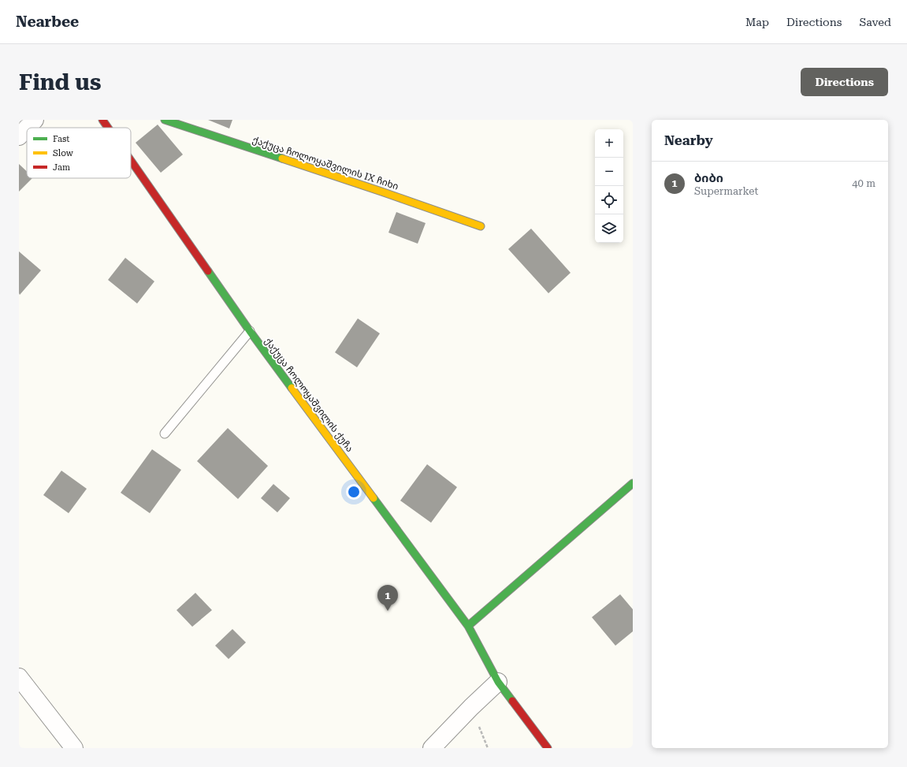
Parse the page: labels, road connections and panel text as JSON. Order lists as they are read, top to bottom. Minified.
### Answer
{"streets":{"street":["ქაქუცა ჩოლოყაშვილის IX ჩიხი","ქაქუცა ჩოლოყაშვილის ქუჩა"]},"legend":["Fast","Slow","Jam"],"page":{"header":"Nearbee","nav":["Map","Directions","Saved"],"buttons":"Directions","title":"Find us","heading":"Nearby","map_buttons":["+","−"],"list":[{"mark":"1","name":"ბიბი","note":"Supermarket","value":"40 m"}],"pins":"1"}}
